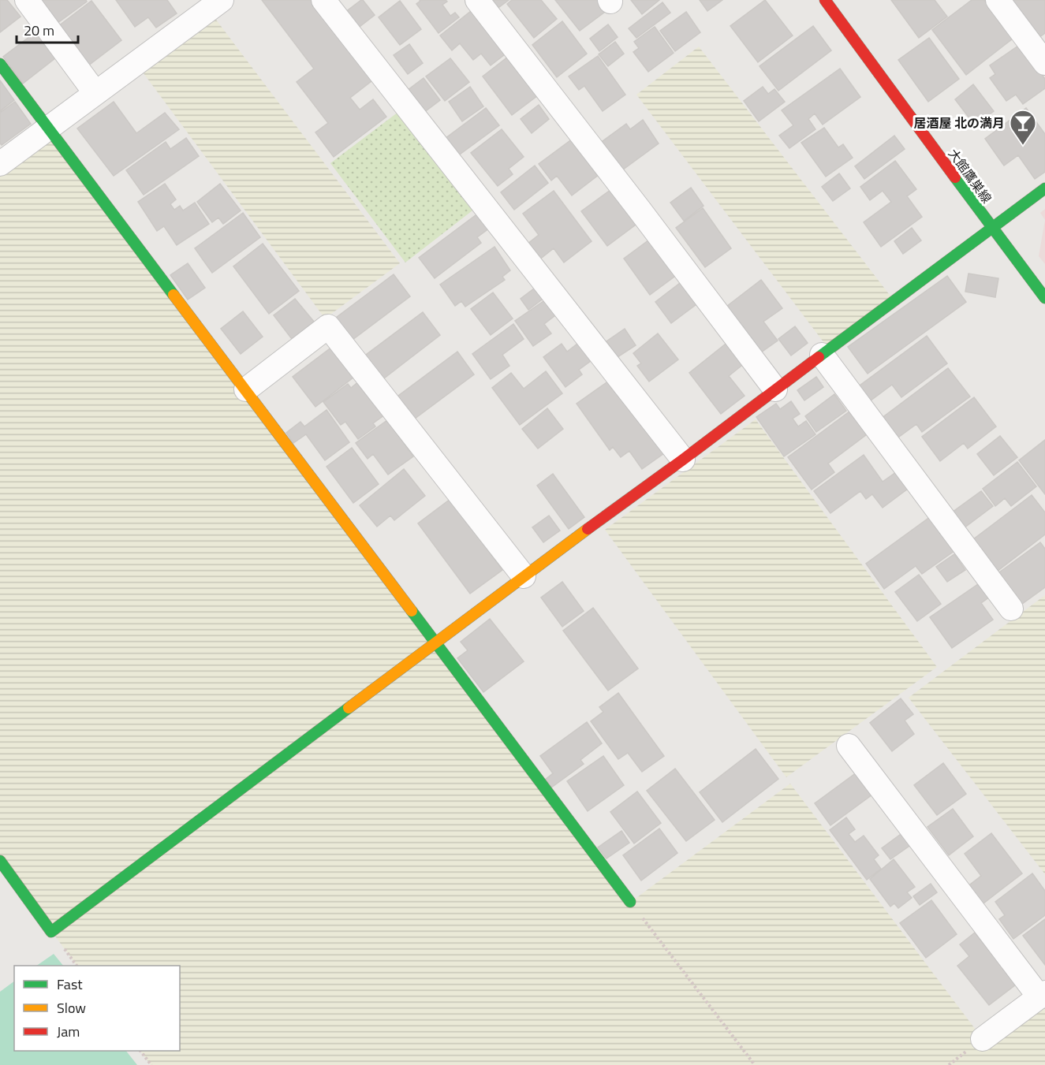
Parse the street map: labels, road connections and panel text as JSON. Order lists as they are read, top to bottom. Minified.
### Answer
{"streets":{"street":["大館鷹巣線"]},"places":{"bar":["居酒屋 北の満月"]},"legend":["Fast","Slow","Jam"],"scale_bar":"20 m"}
